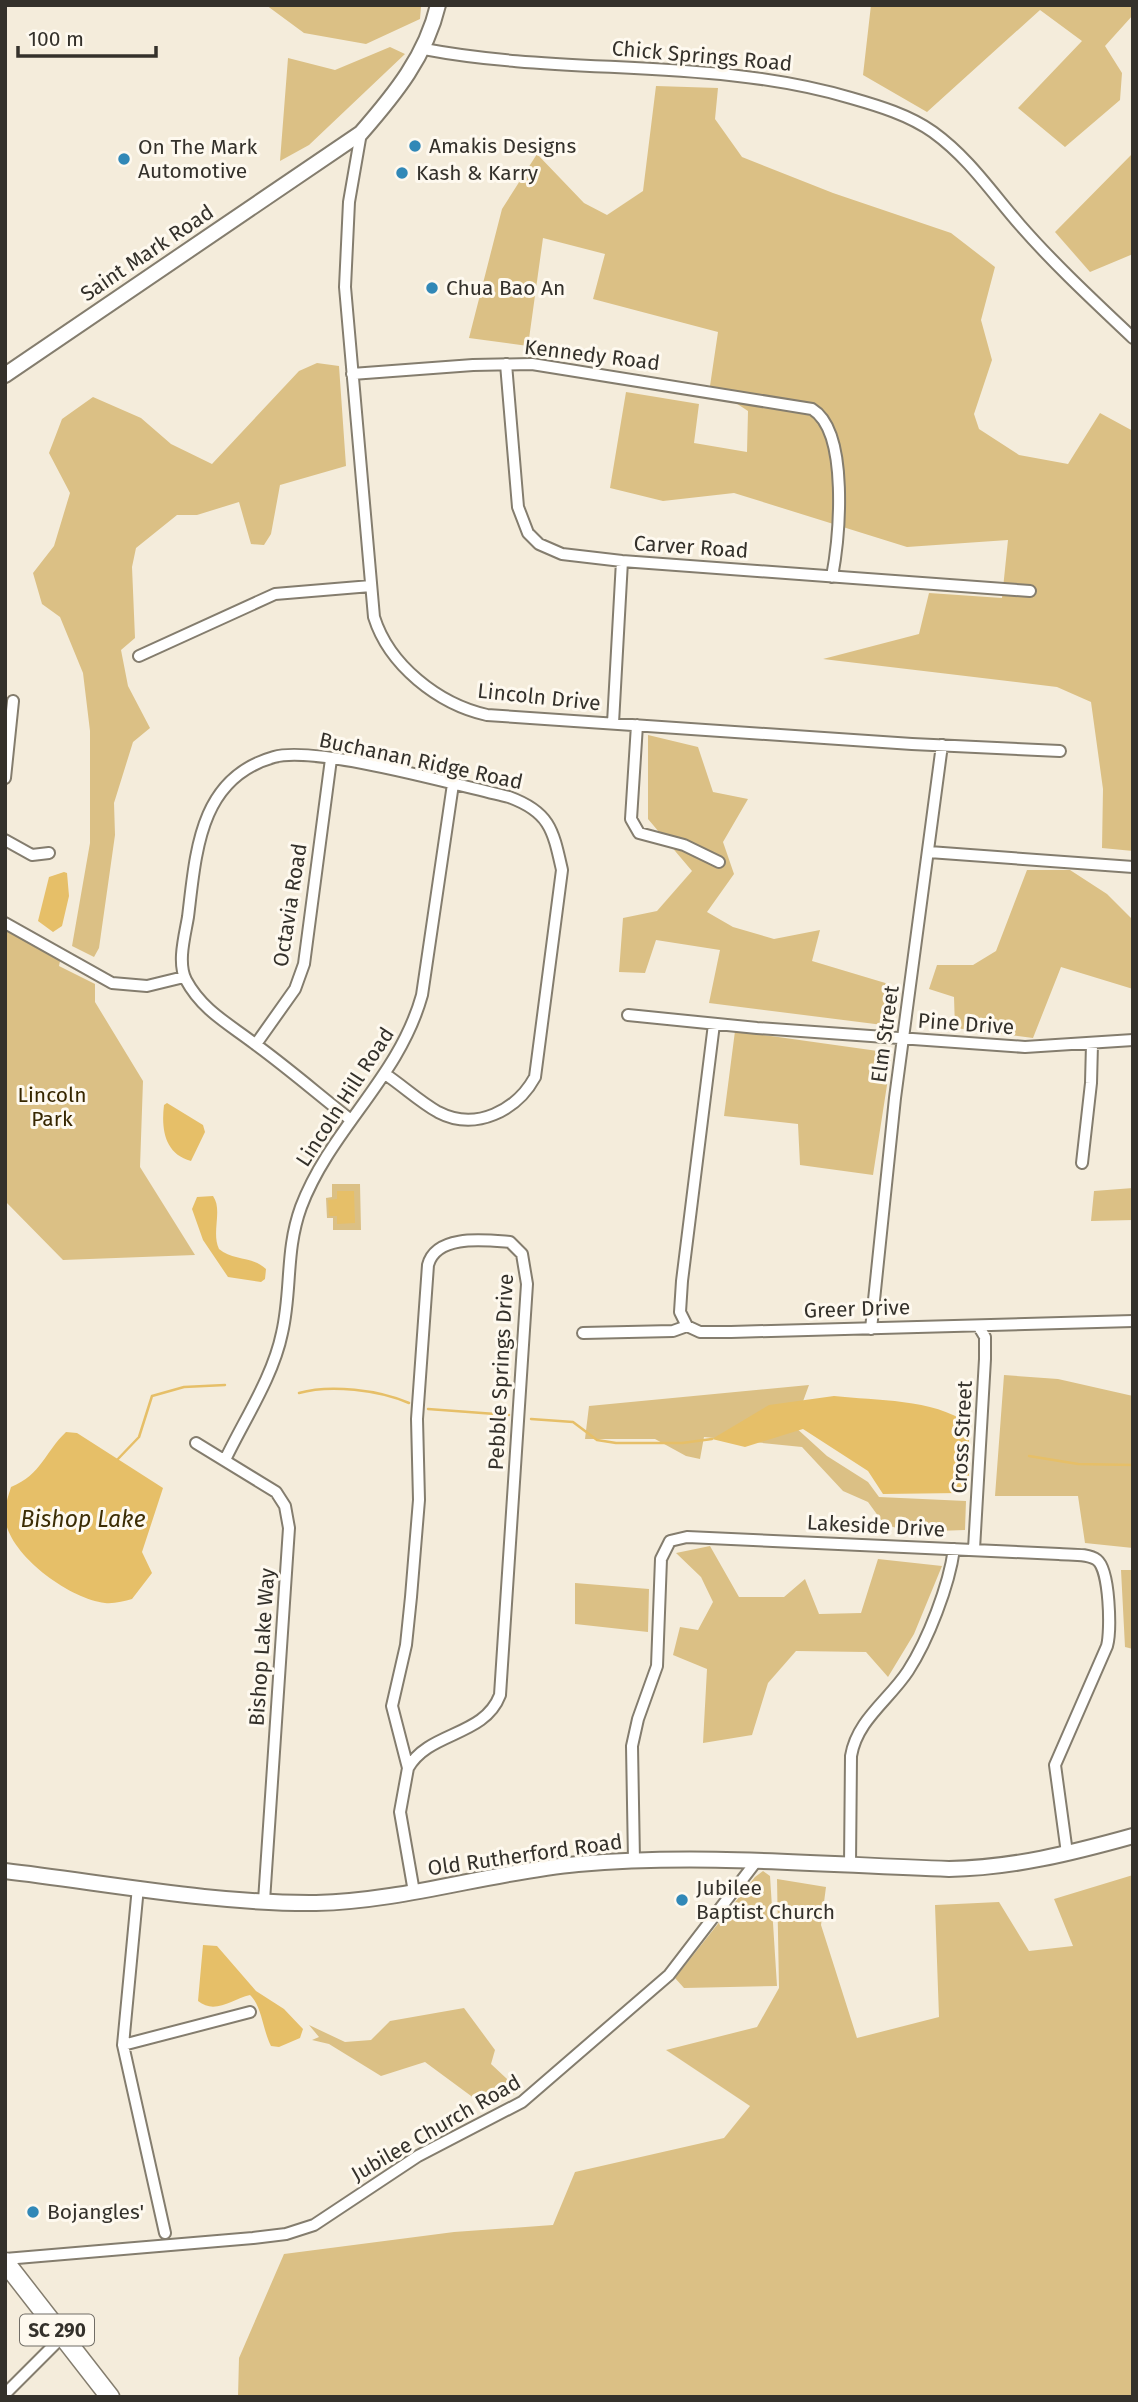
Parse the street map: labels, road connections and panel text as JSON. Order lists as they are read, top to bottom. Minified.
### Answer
{"streets":{"main road":["SC 290"],"street":["Chick Springs Road","Saint Mark Road","Kennedy Road","Carver Road","Lincoln Drive","Buchanan Ridge Road","Octavia Road","Pine Drive","Elm Street","Lincoln Hill Road","Greer Drive","Pebble Springs Drive","Cross Street","Lakeside Drive","Bishop Lake Way","Old Rutherford Road","Jubilee Church Road"]},"crossings":[["Chick Springs Road","Saint Mark Road"],["Saint Mark Road","Lincoln Drive"],["Kennedy Road","Carver Road"],["Kennedy Road","Lincoln Drive"],["Lincoln Drive","Elm Street"],["Buchanan Ridge Road","Octavia Road"],["Buchanan Ridge Road","Lincoln Hill Road"],["Pine Drive","Elm Street"],["Elm Street","Greer Drive"],["Lincoln Hill Road","Bishop Lake Way"],["Greer Drive","Cross Street"],["Pebble Springs Drive","Old Rutherford Road"],["Cross Street","Lakeside Drive"],["Lakeside Drive","Old Rutherford Road"],["Bishop Lake Way","Old Rutherford Road"],["Old Rutherford Road","Jubilee Church Road"],["Jubilee Church Road","SC 290"]],"water":["Bishop Lake"],"parks":["Lincoln Park"],"places":["Amakis Designs","On The Mark Automotive","Kash & Karry","Chua Bao An","Jubilee Baptist Church","Bojangles'"],"scale_bar":"100 m"}
